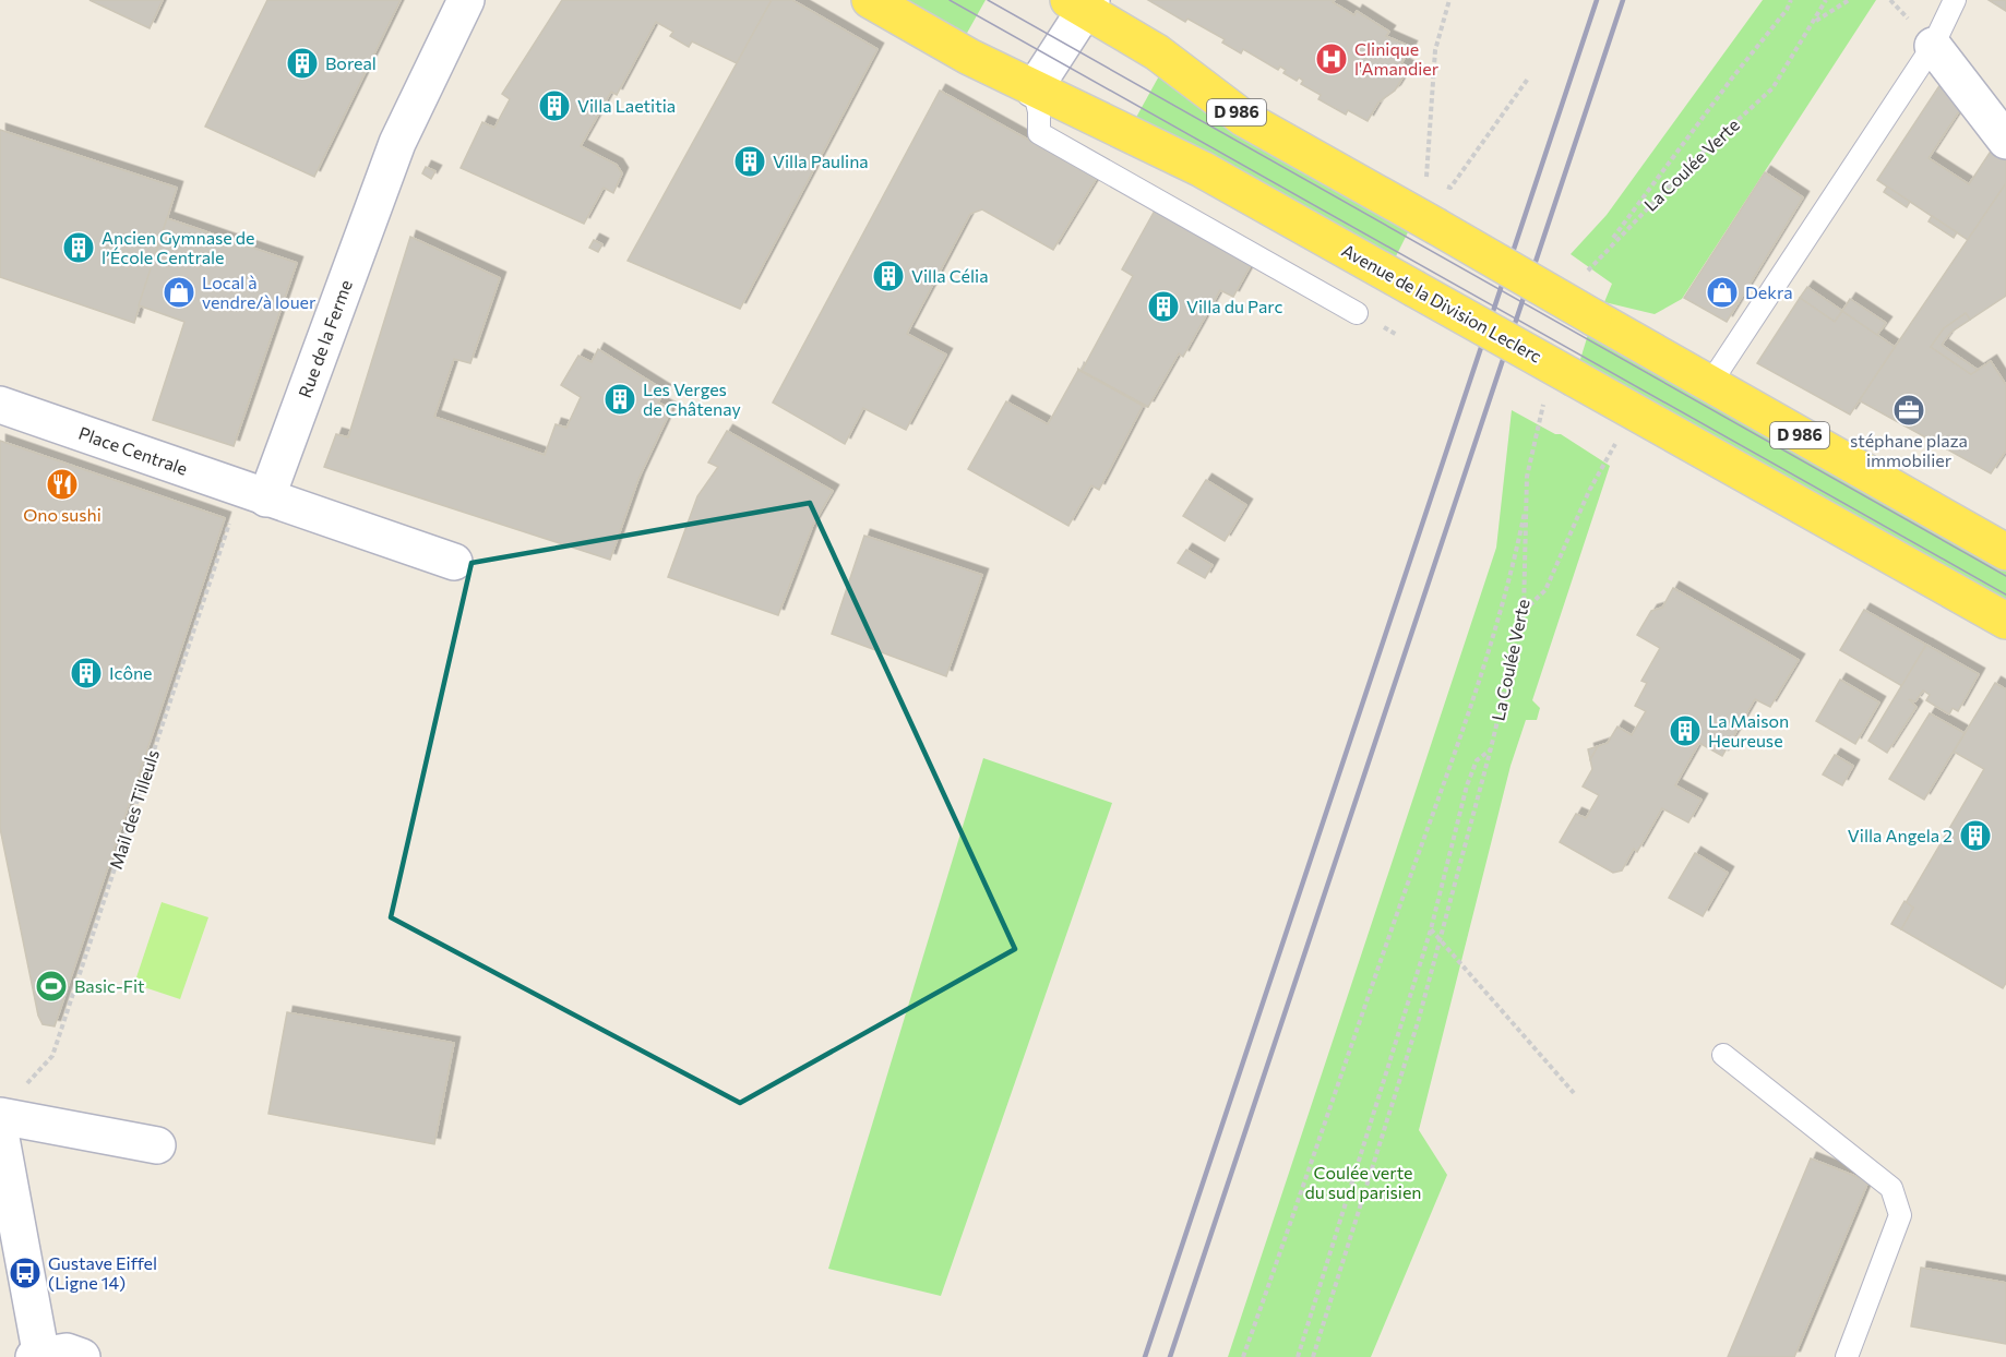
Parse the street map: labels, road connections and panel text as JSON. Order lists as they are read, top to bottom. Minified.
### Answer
{"streets":{"main road":["D 986","Avenue de la Division Leclerc"],"street":["Rue de la Ferme","Place Centrale"],"path":["La Coulée Verte","Mail des Tilleuls"]},"crossings":[["Rue de la Ferme","Place Centrale"],["Rue de la Ferme","Mail des Tilleuls"],["Place Centrale","Mail des Tilleuls"]],"parks":["Coulée verte du sud parisien"],"places":{"hospital":["Clinique l'Amandier"],"building":["Boreal","Villa Laetitia","Villa Paulina","Ancien Gymnase de l’École Centrale","Villa Célia","Villa du Parc","Les Verges de Châtenay","Icône","La Maison Heureuse","Villa Angela 2"],"shop":["Local à vendre/à louer","Dekra"],"office":["stéphane plaza immobilier"],"restaurant":["Ono sushi"],"sports":["Basic-Fit"],"bus stop":["Gustave Eiffel (Ligne 14)"]}}
